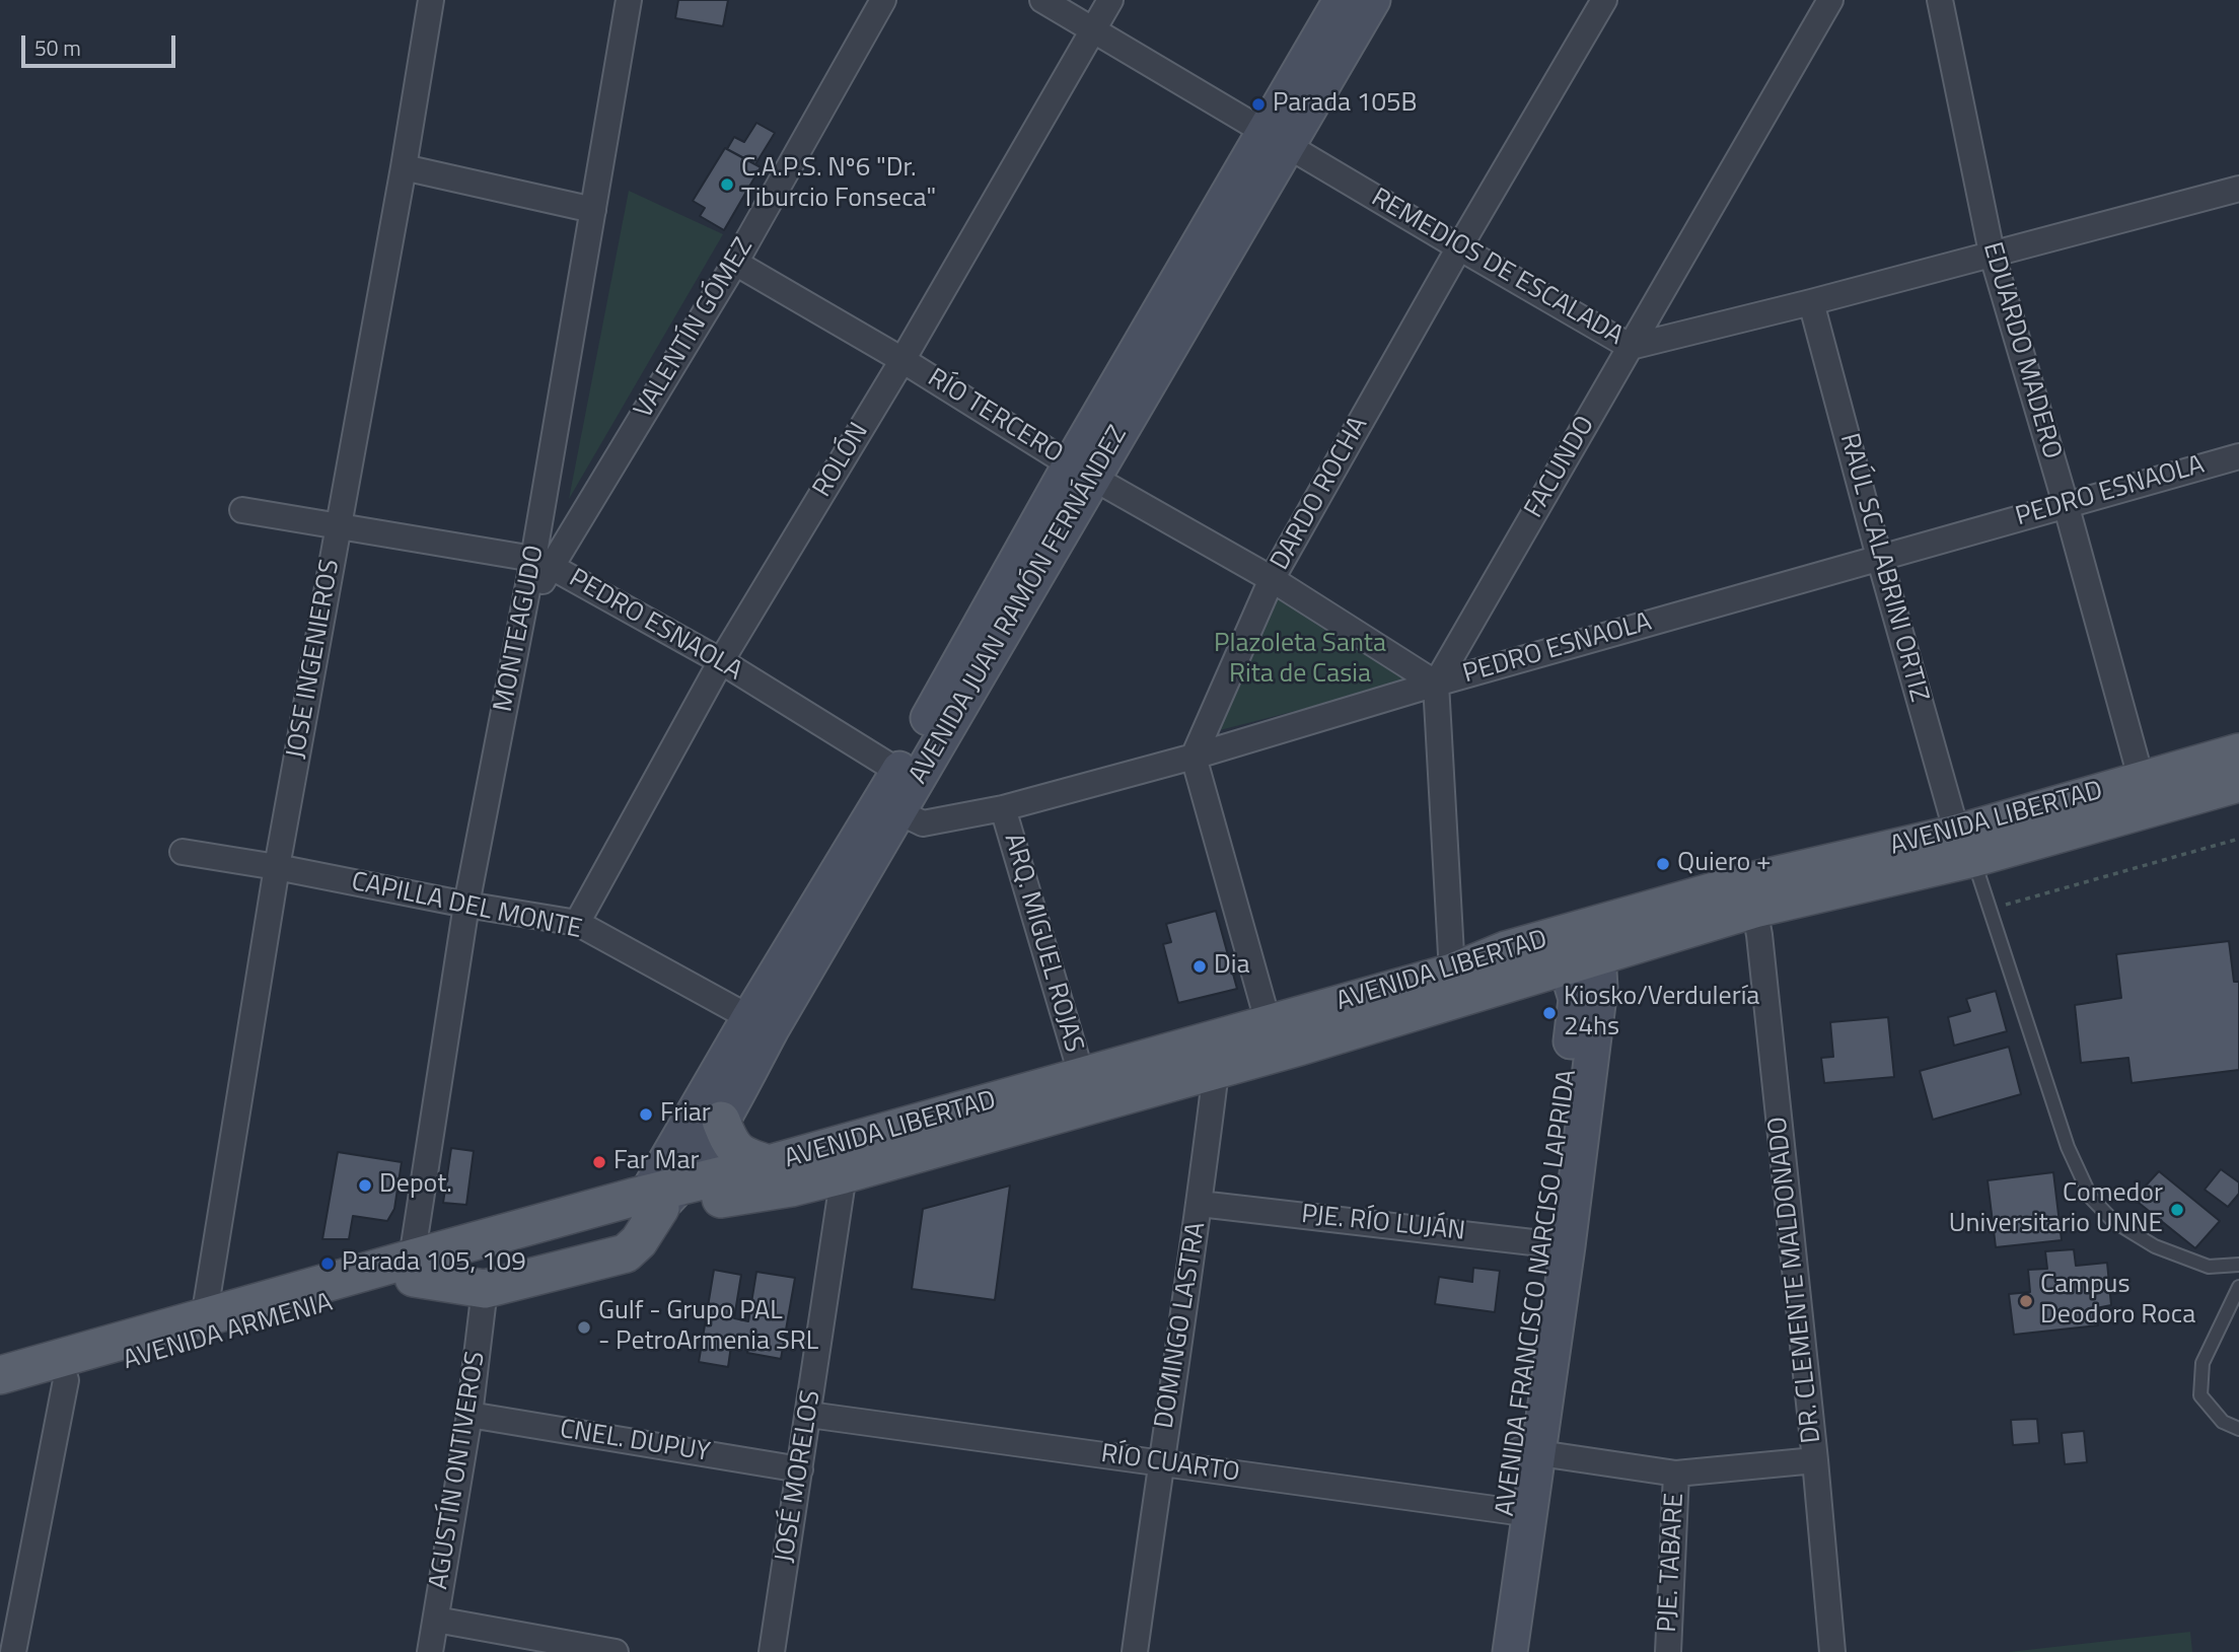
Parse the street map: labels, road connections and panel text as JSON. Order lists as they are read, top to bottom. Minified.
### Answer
{"streets":{"main road":["AVENIDA JUAN RAMÓN FERNÁNDEZ","AVENIDA LIBERTAD","AVENIDA FRANCISCO NARCISO LAPRIDA","AVENIDA ARMENIA"],"street":["REMEDIOS DE ESCALADA","VALENTÍN GÓMEZ","EDUARDO MADERO","RÍO TERCERO","ROLÓN","FACUNDO","PEDRO ESNAOLA","DARDO ROCHA","RAÚL SCALABRINI ORTIZ","MONTEAGUDO","JOSE INGENIEROS","CAPILLA DEL MONTE","ARQ. MIGUEL ROJAS","PJE. RÍO LUJÁN","DR. CLEMENTE MALDONADO","DOMINGO LASTRA","CNEL. DUPUY","RÍO CUARTO","AGUSTÍN ONTIVEROS","JOSÉ MORELOS","PJE. TABARE"]},"crossings":[["REMEDIOS DE ESCALADA","EDUARDO MADERO"],["REMEDIOS DE ESCALADA","ROLÓN"],["REMEDIOS DE ESCALADA","FACUNDO"],["REMEDIOS DE ESCALADA","DARDO ROCHA"],["REMEDIOS DE ESCALADA","RAÚL SCALABRINI ORTIZ"],["REMEDIOS DE ESCALADA","AVENIDA JUAN RAMÓN FERNÁNDEZ"],["VALENTÍN GÓMEZ","RÍO TERCERO"],["VALENTÍN GÓMEZ","PEDRO ESNAOLA"],["VALENTÍN GÓMEZ","MONTEAGUDO"],["EDUARDO MADERO","PEDRO ESNAOLA"],["EDUARDO MADERO","AVENIDA LIBERTAD"],["RÍO TERCERO","ROLÓN"],["RÍO TERCERO","FACUNDO"],["RÍO TERCERO","PEDRO ESNAOLA"],["RÍO TERCERO","DARDO ROCHA"],["RÍO TERCERO","AVENIDA JUAN RAMÓN FERNÁNDEZ"],["ROLÓN","PEDRO ESNAOLA"],["ROLÓN","CAPILLA DEL MONTE"],["FACUNDO","PEDRO ESNAOLA"],["PEDRO ESNAOLA","DARDO ROCHA"],["PEDRO ESNAOLA","RAÚL SCALABRINI ORTIZ"],["PEDRO ESNAOLA","AVENIDA JUAN RAMÓN FERNÁNDEZ"],["PEDRO ESNAOLA","MONTEAGUDO"],["PEDRO ESNAOLA","JOSE INGENIEROS"],["PEDRO ESNAOLA","ARQ. MIGUEL ROJAS"],["RAÚL SCALABRINI ORTIZ","AVENIDA LIBERTAD"],["AVENIDA JUAN RAMÓN FERNÁNDEZ","AVENIDA LIBERTAD"],["AVENIDA JUAN RAMÓN FERNÁNDEZ","CAPILLA DEL MONTE"],["AVENIDA JUAN RAMÓN FERNÁNDEZ","AVENIDA ARMENIA"],["MONTEAGUDO","CAPILLA DEL MONTE"],["MONTEAGUDO","AVENIDA ARMENIA"],["JOSE INGENIEROS","CAPILLA DEL MONTE"],["JOSE INGENIEROS","AVENIDA ARMENIA"],["AVENIDA LIBERTAD","ARQ. MIGUEL ROJAS"],["AVENIDA LIBERTAD","DR. CLEMENTE MALDONADO"],["AVENIDA LIBERTAD","AVENIDA FRANCISCO NARCISO LAPRIDA"],["AVENIDA LIBERTAD","DOMINGO LASTRA"],["AVENIDA LIBERTAD","AVENIDA ARMENIA"],["AVENIDA LIBERTAD","JOSÉ MORELOS"],["PJE. RÍO LUJÁN","AVENIDA FRANCISCO NARCISO LAPRIDA"],["PJE. RÍO LUJÁN","DOMINGO LASTRA"],["AVENIDA FRANCISCO NARCISO LAPRIDA","RÍO CUARTO"],["DOMINGO LASTRA","RÍO CUARTO"],["CNEL. DUPUY","AGUSTÍN ONTIVEROS"],["CNEL. DUPUY","JOSÉ MORELOS"],["RÍO CUARTO","JOSÉ MORELOS"]],"parks":["Plazoleta Santa Rita de Casia"],"places":["Parada 105B","C.A.P.S. Nº6 \"Dr. Tiburcio Fonseca\"","Quiero +","Dia","Kiosko/Verdulería 24hs","Friar","Far Mar","Depot.","Comedor Universitario UNNE","Parada 105, 109","Campus Deodoro Roca","Gulf - Grupo PAL - PetroArmenia SRL"],"scale_bar":"50 m"}
